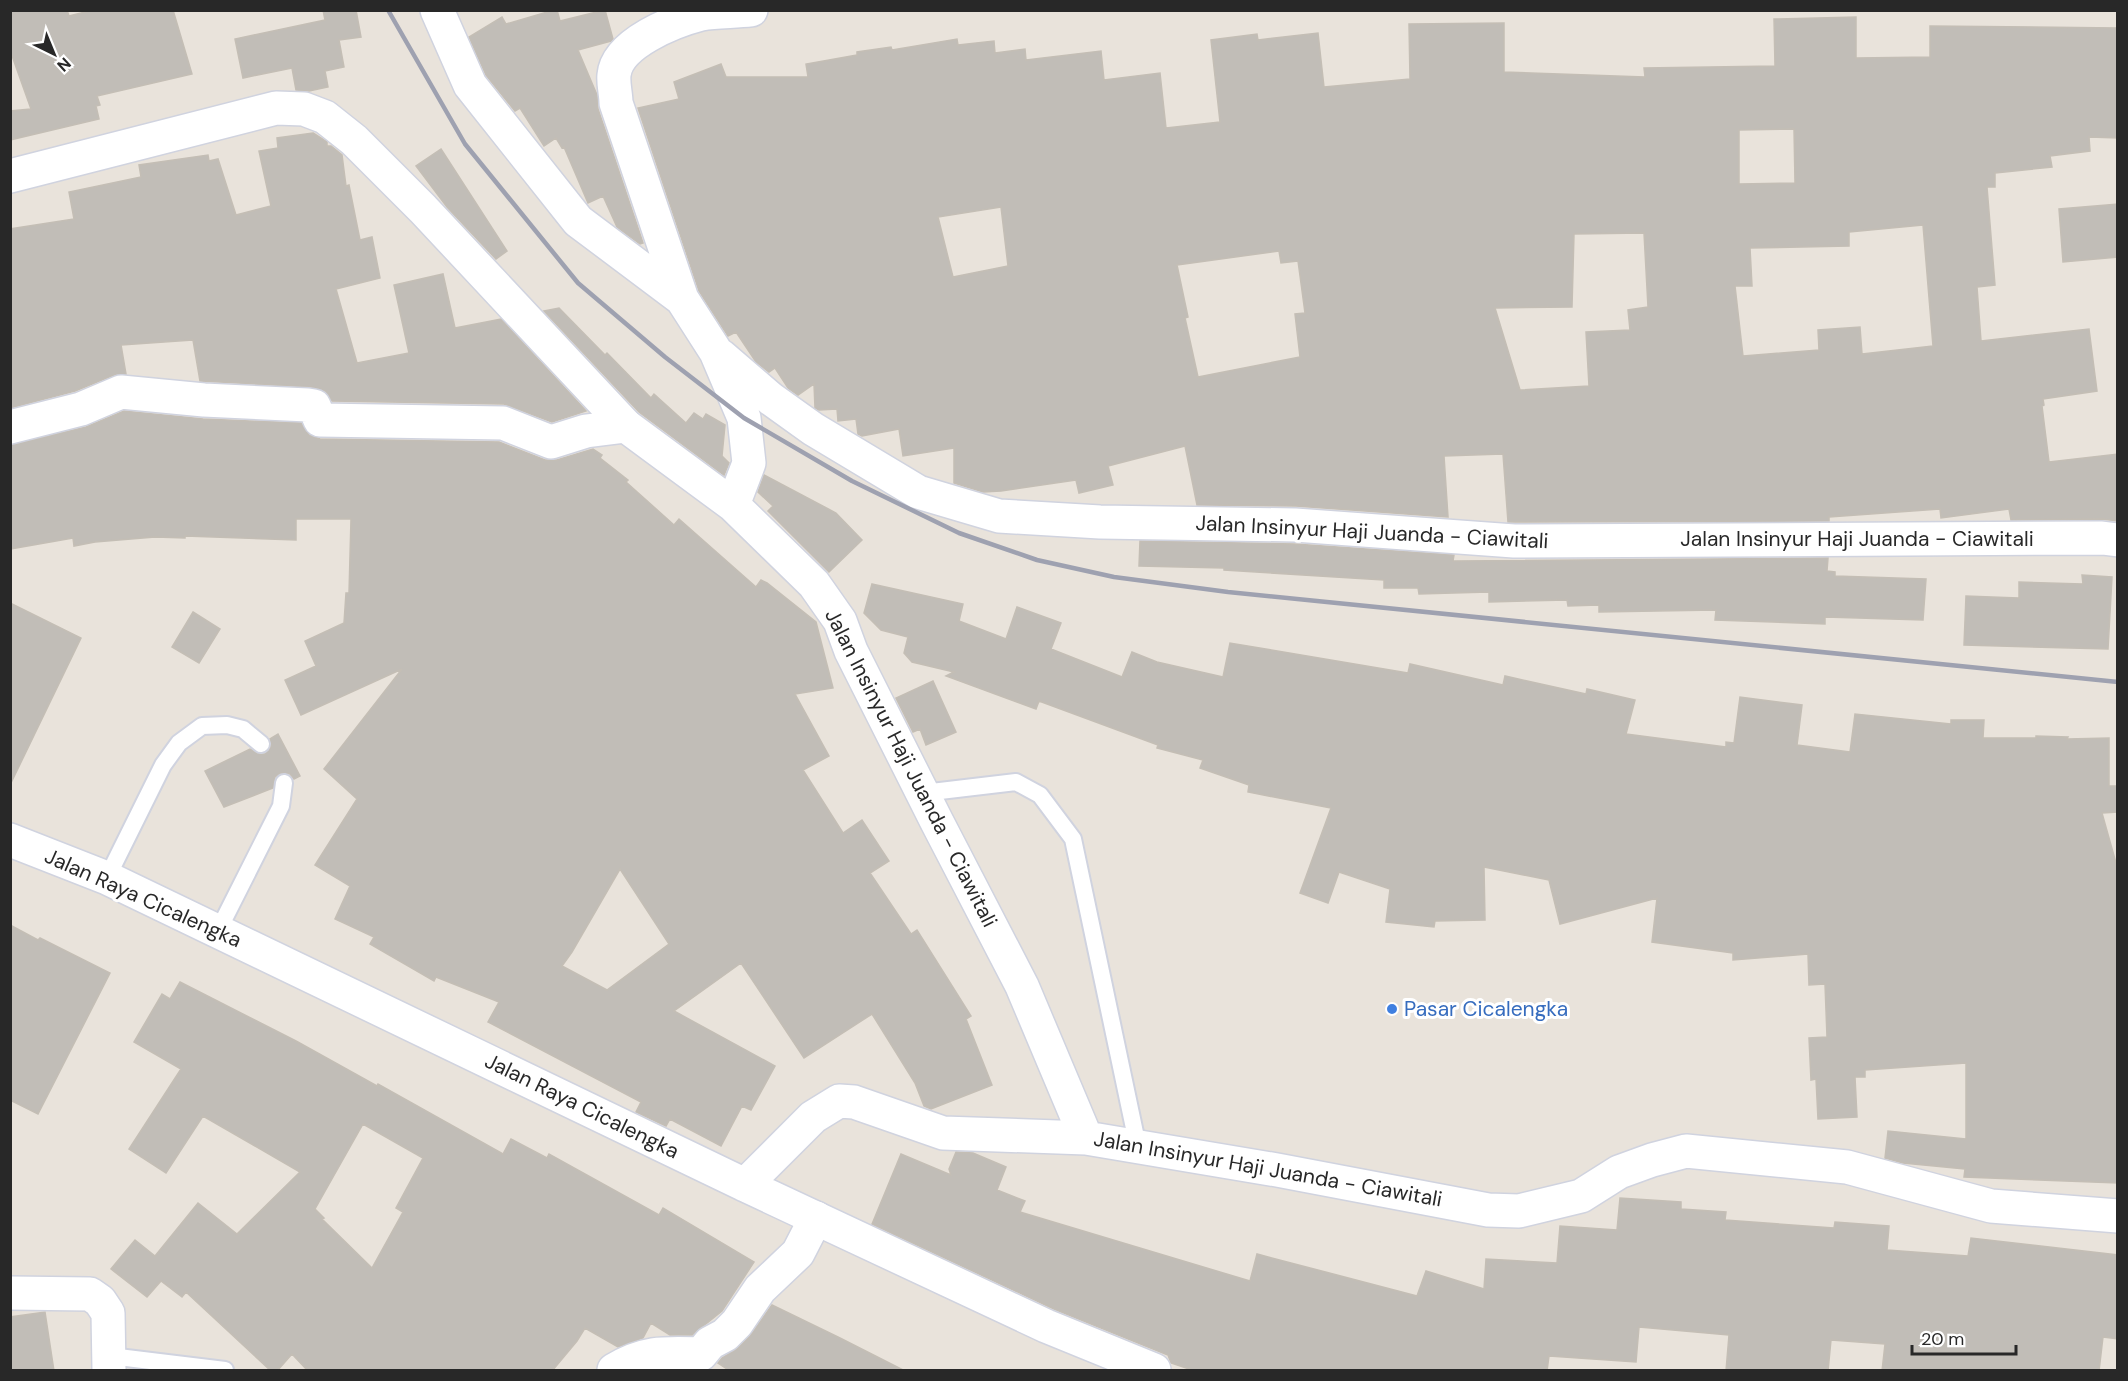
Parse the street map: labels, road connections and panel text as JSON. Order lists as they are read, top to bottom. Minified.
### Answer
{"streets":{"street":["Jalan Insinyur Haji Juanda - Ciawitali","Jalan Raya Cicalengka"]},"places":["Pasar Cicalengka"],"scale_bar":"20 m","north":"bottom right"}
